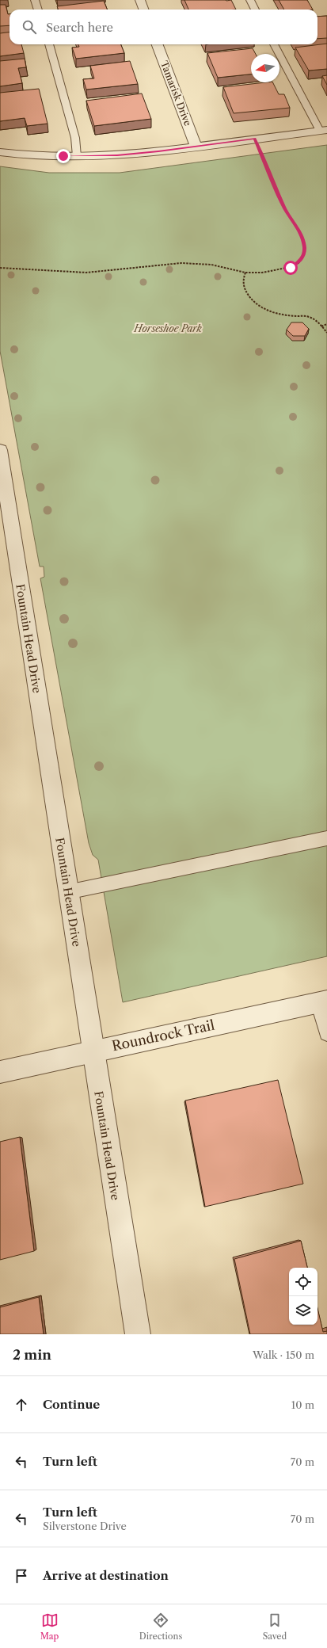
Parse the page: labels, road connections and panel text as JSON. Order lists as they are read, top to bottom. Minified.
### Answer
{"streets":{"street":["Tamarisk Drive","Fountain Head Drive","Roundrock Trail"]},"crossings":[["Fountain Head Drive","Roundrock Trail"]],"parks":["Horseshoe Park"],"north":"left","page":{"search":"Search here","heading":["2 min","Walk · 150 m"],"list":[["Continue","10 m"],["Turn left","70 m"],["Turn left","Silverstone Drive","70 m"],"Arrive at destination"],"nav":["Map","Directions","Saved"]}}
